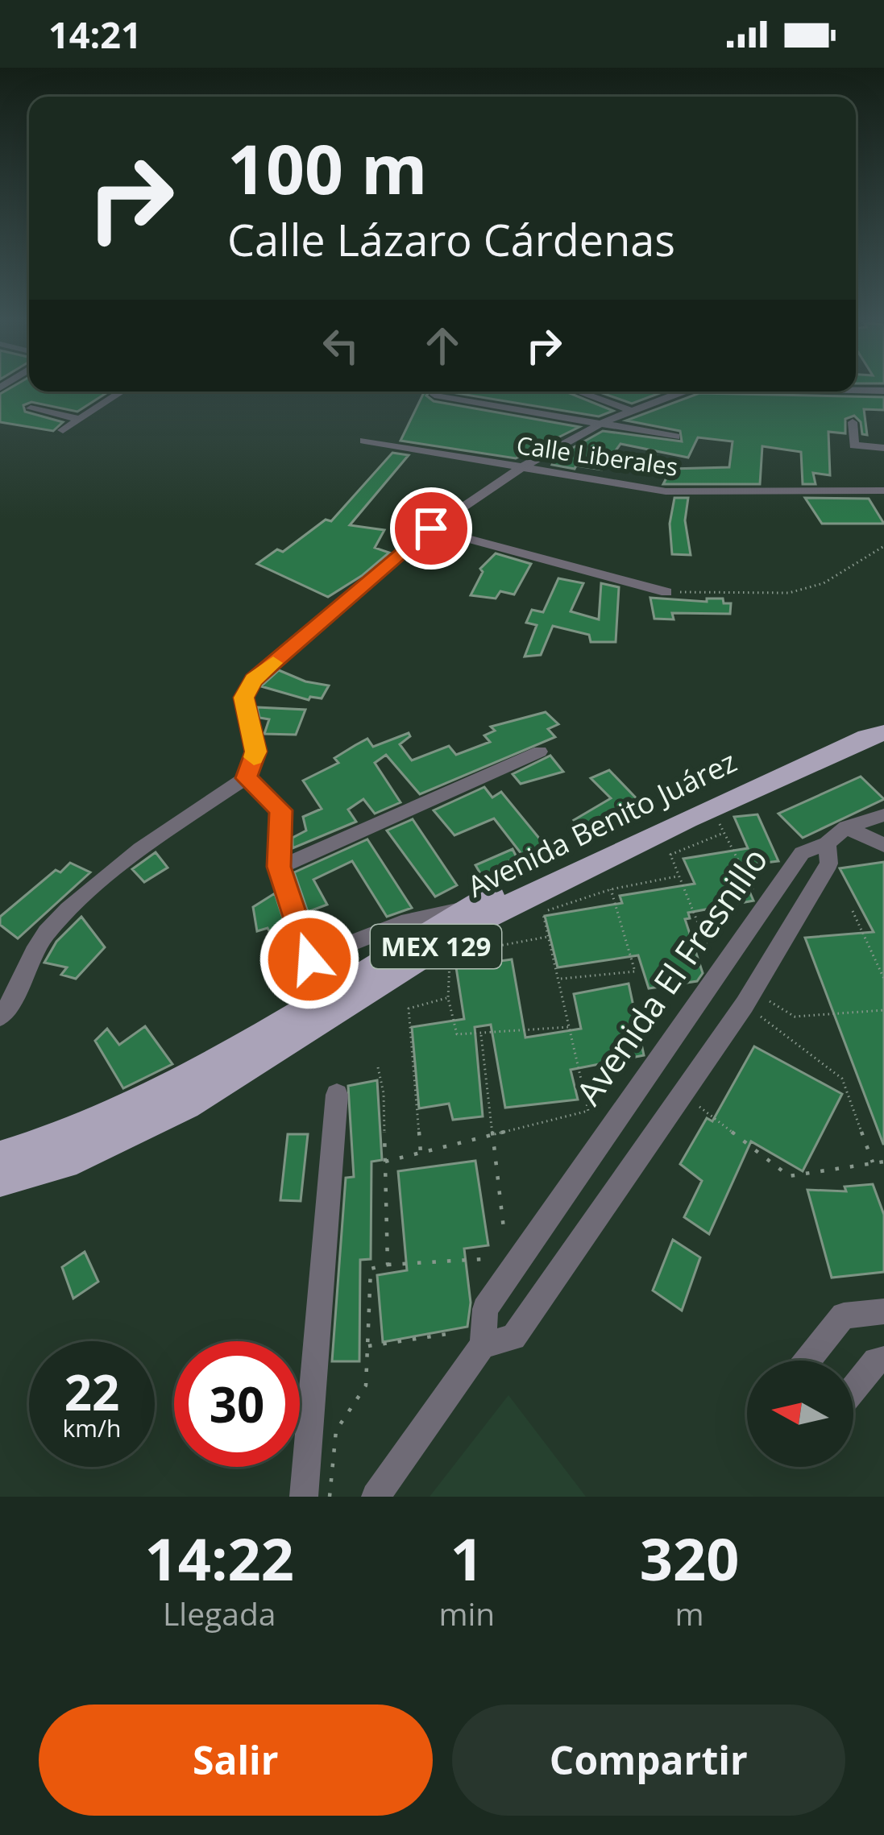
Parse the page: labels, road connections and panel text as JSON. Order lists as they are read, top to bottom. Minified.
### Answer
{"streets":{"main road":["Avenida Benito Juárez","MEX 129"],"street":["Calle Liberales","Avenida El Fresnillo"]},"north":"left","page":{"status":"14:21","turn":["100 m","Calle Lázaro Cárdenas"],"speed":"22 km/h","limit":"30","eta":["14:22","Llegada","1","min","320","m"],"buttons":["Salir","Compartir"]}}
